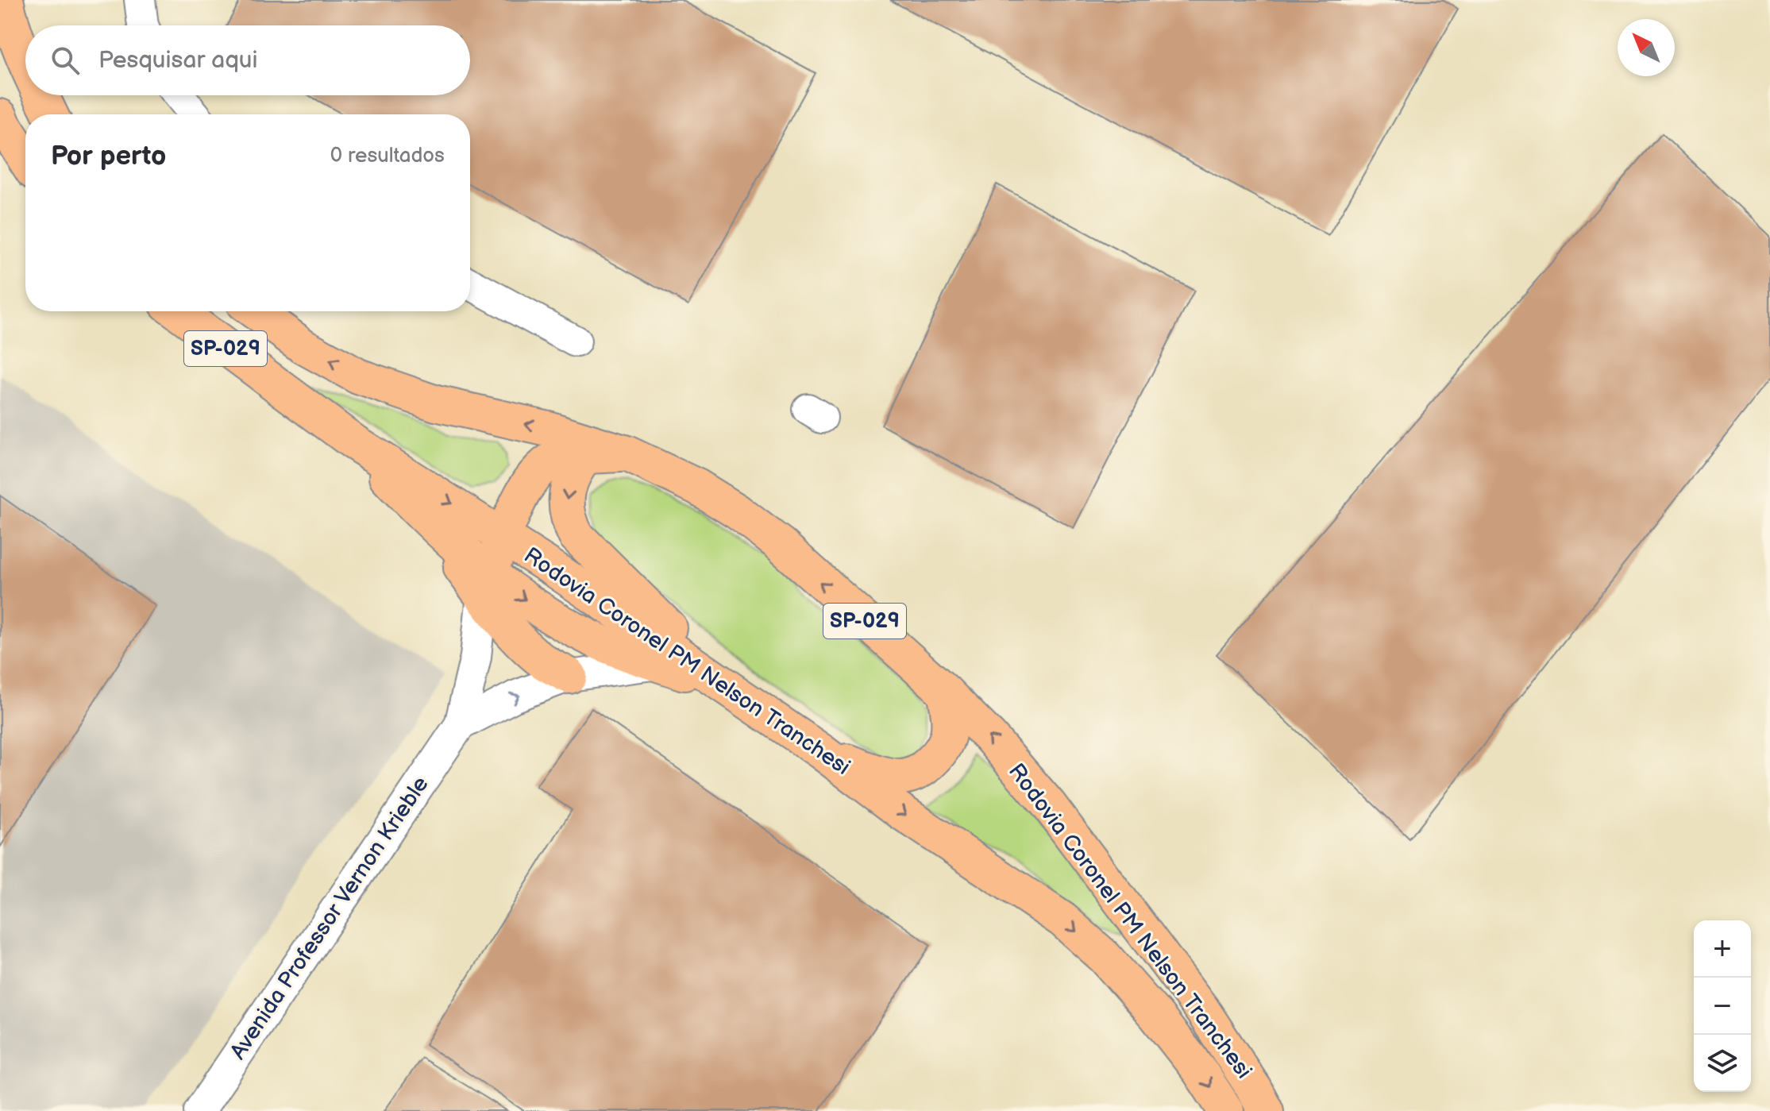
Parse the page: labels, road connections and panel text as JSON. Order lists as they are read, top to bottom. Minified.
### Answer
{"streets":{"highway":["SP-029","Rodovia Coronel PM Nelson Tranchesi"],"street":["Avenida Professor Vernon Krieble"]},"crossings":[["SP-029","Rodovia Coronel PM Nelson Tranchesi"],["SP-029","Avenida Professor Vernon Krieble"]],"north":"top left","page":{"search":"Pesquisar aqui","heading":["Por perto","0 resultados"],"map_buttons":["+","−"]}}
